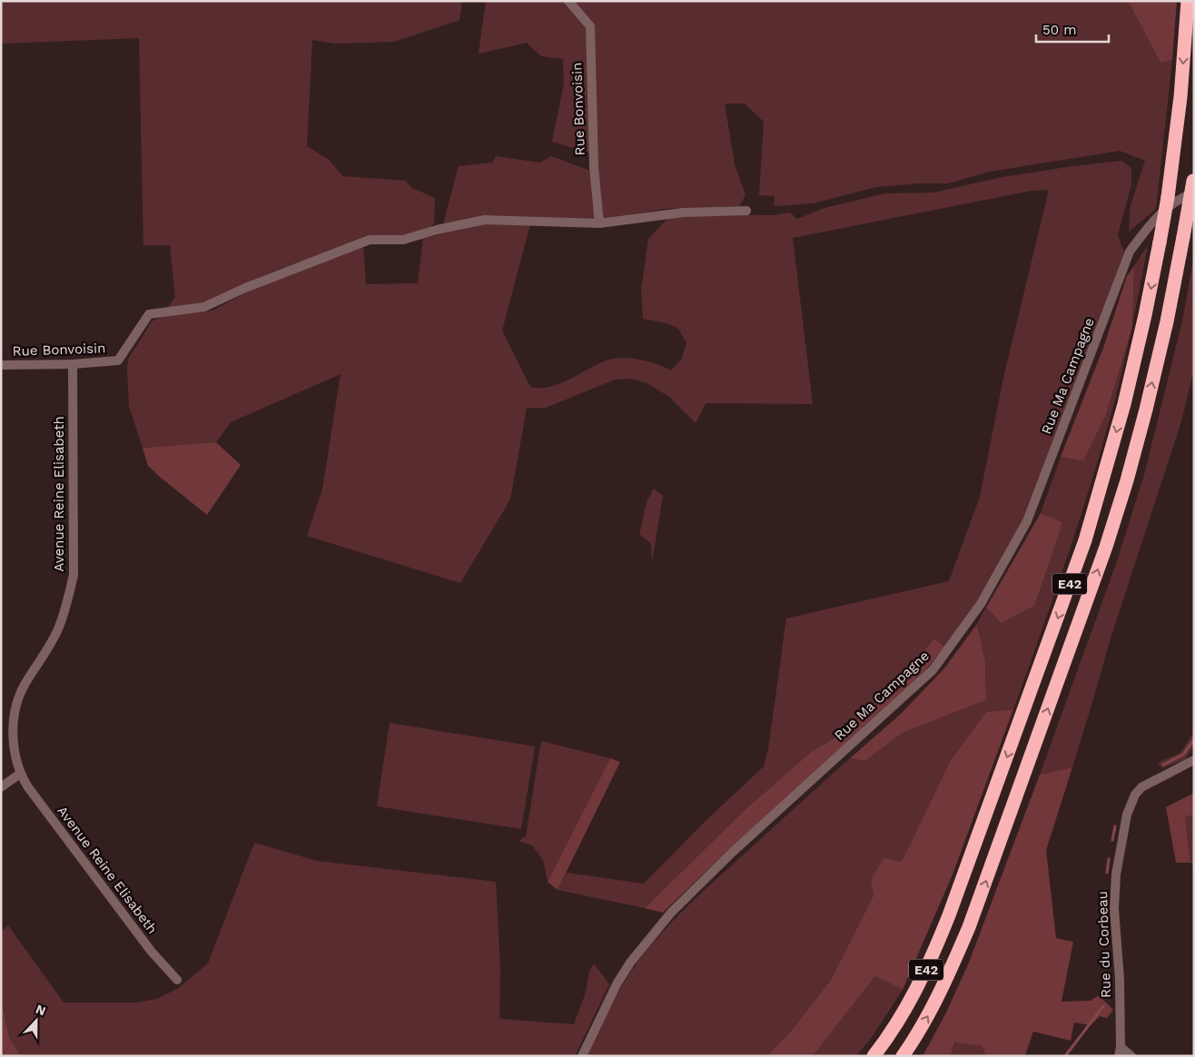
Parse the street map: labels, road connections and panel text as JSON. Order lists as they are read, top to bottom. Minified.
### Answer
{"streets":{"highway":["E42"],"street":["Rue Bonvoisin","Rue Ma Campagne","Avenue Reine Elisabeth","Rue du Corbeau"]},"crossings":[["Rue Bonvoisin","Avenue Reine Elisabeth"],["Rue Ma Campagne","E42"]],"scale_bar":"50 m","north":"top"}
